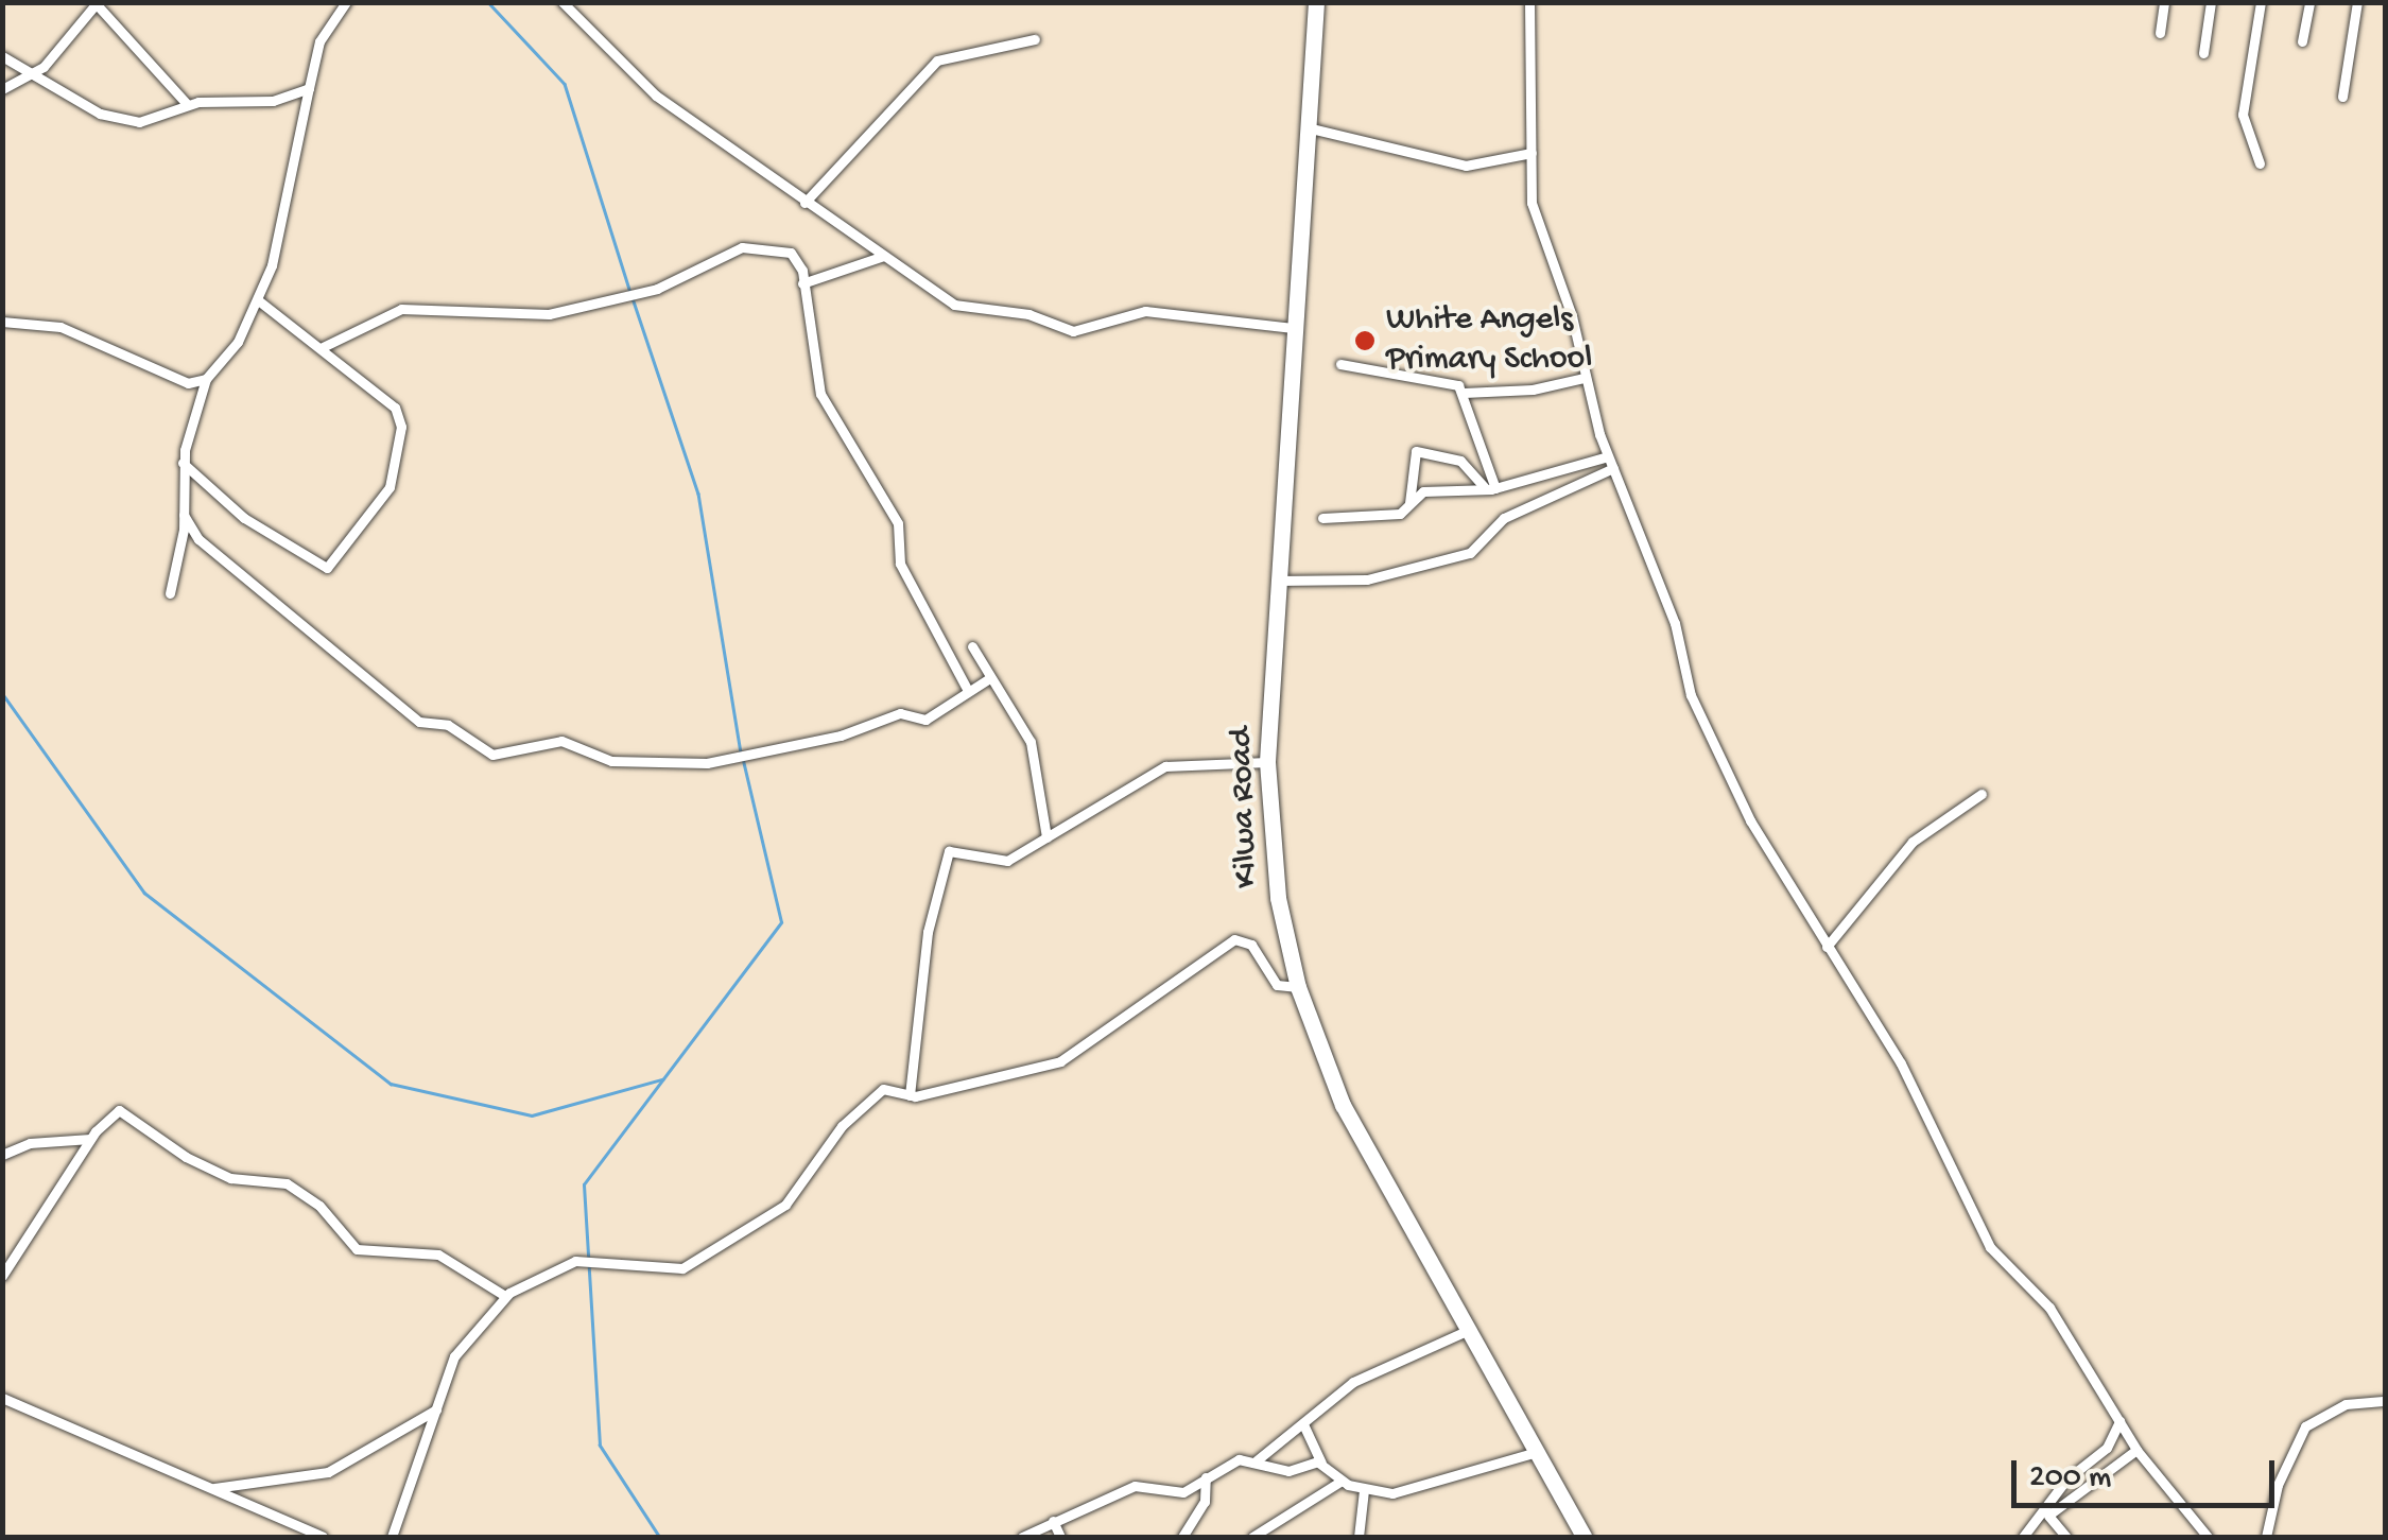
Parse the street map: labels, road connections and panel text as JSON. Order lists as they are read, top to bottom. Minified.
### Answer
{"streets":{"highway":["Kilwa Road"]},"places":["White Angels Primary School"],"scale_bar":"200 m"}
